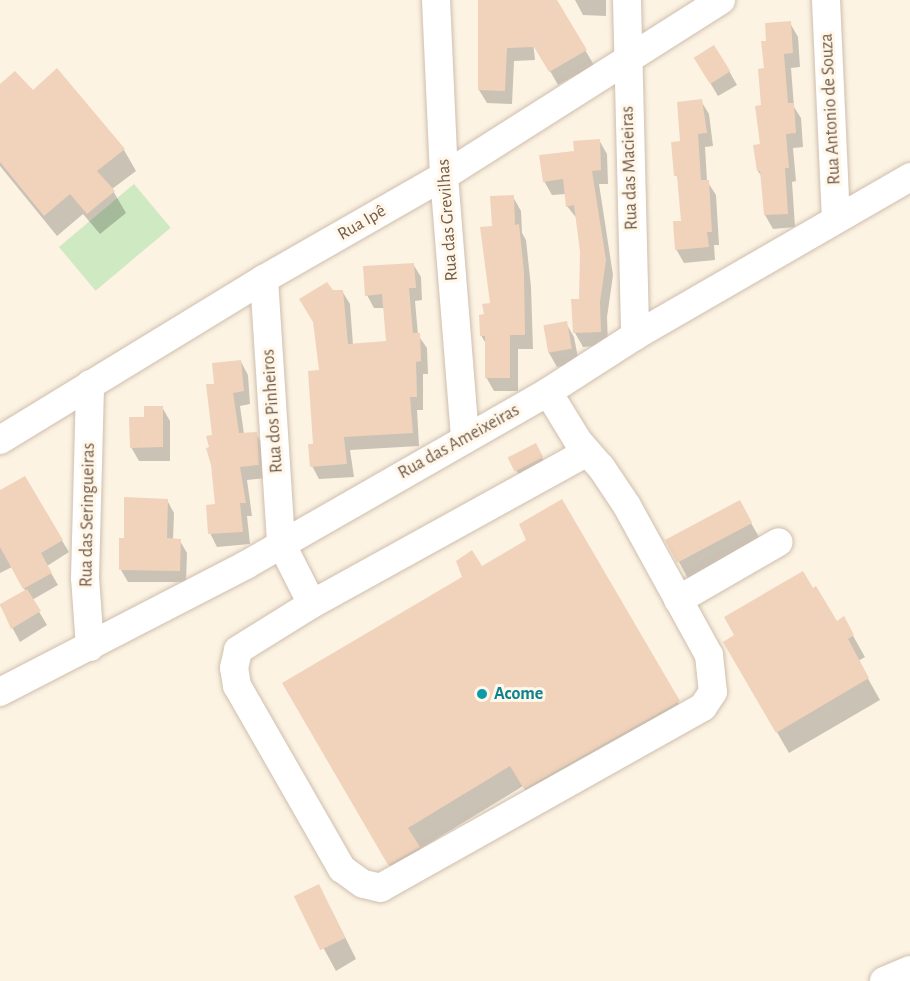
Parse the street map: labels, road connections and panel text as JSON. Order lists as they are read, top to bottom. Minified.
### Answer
{"streets":{"street":["Rua Antonio de Souza","Rua das Macieiras","Rua das Grevilhas","Rua Ipê","Rua dos Pinheiros","Rua das Ameixeiras","Rua das Seringueiras"]},"crossings":[["Rua Antonio de Souza","Rua das Ameixeiras"],["Rua das Macieiras","Rua Ipê"],["Rua das Macieiras","Rua das Ameixeiras"],["Rua das Grevilhas","Rua Ipê"],["Rua das Grevilhas","Rua das Ameixeiras"],["Rua Ipê","Rua dos Pinheiros"],["Rua Ipê","Rua das Seringueiras"],["Rua dos Pinheiros","Rua das Ameixeiras"],["Rua das Ameixeiras","Rua das Seringueiras"]],"places":["Acome"]}
